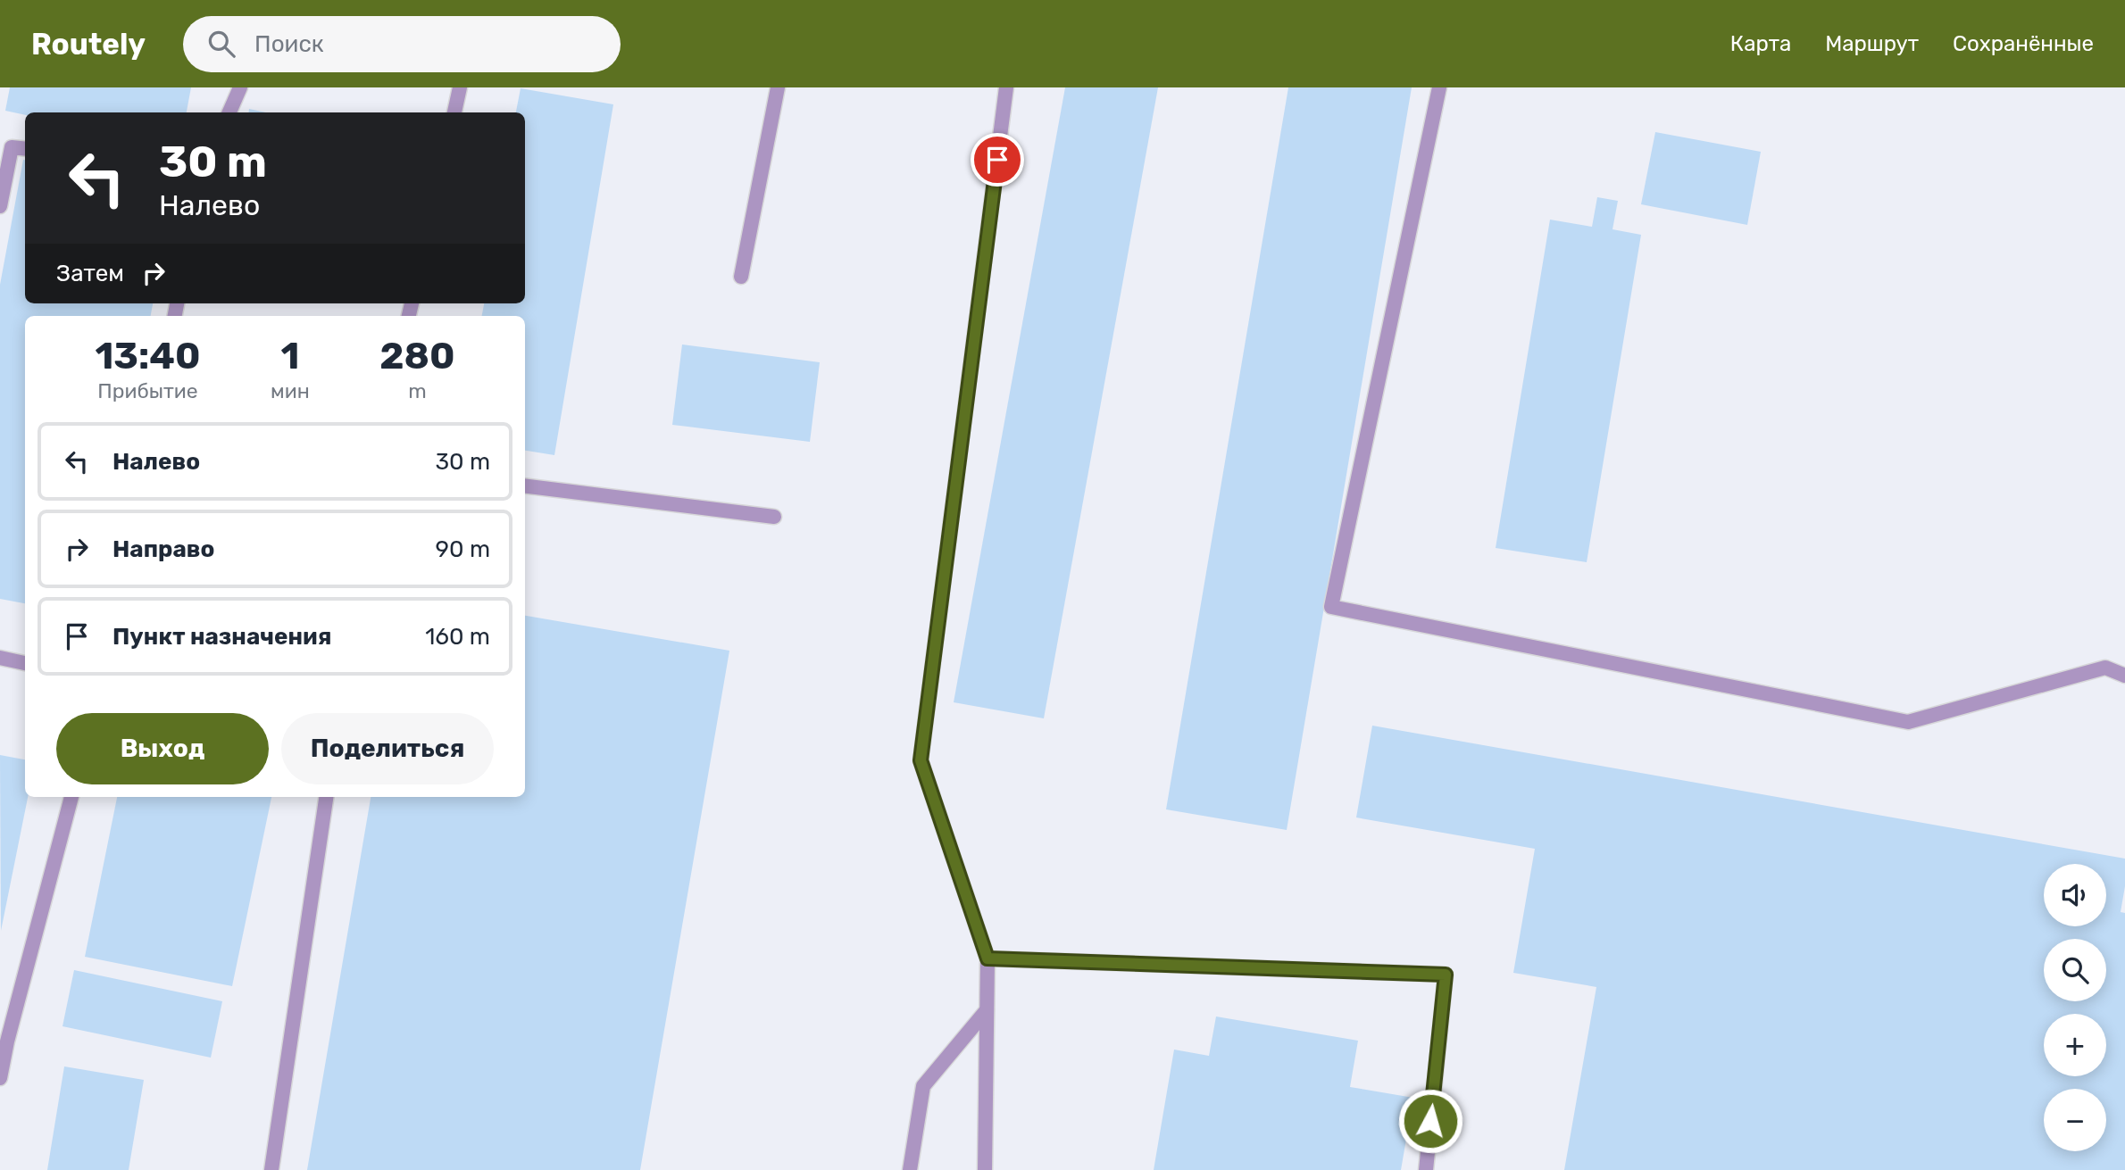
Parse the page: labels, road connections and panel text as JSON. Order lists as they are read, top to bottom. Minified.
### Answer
{"page":{"header":"Routely","search":"Поиск","nav":["Карта","Маршрут","Сохранённые"],"turn":["30 m","Налево"],"then":"Затем","eta":["13:40","Прибытие","1","мин","280","m"],"list":[{"name":"Налево","value":"30 m"},{"name":"Направо","value":"90 m"},{"name":"Пункт назначения","value":"160 m"}],"buttons":["Выход","Поделиться"],"map_buttons":["+","−"]}}
